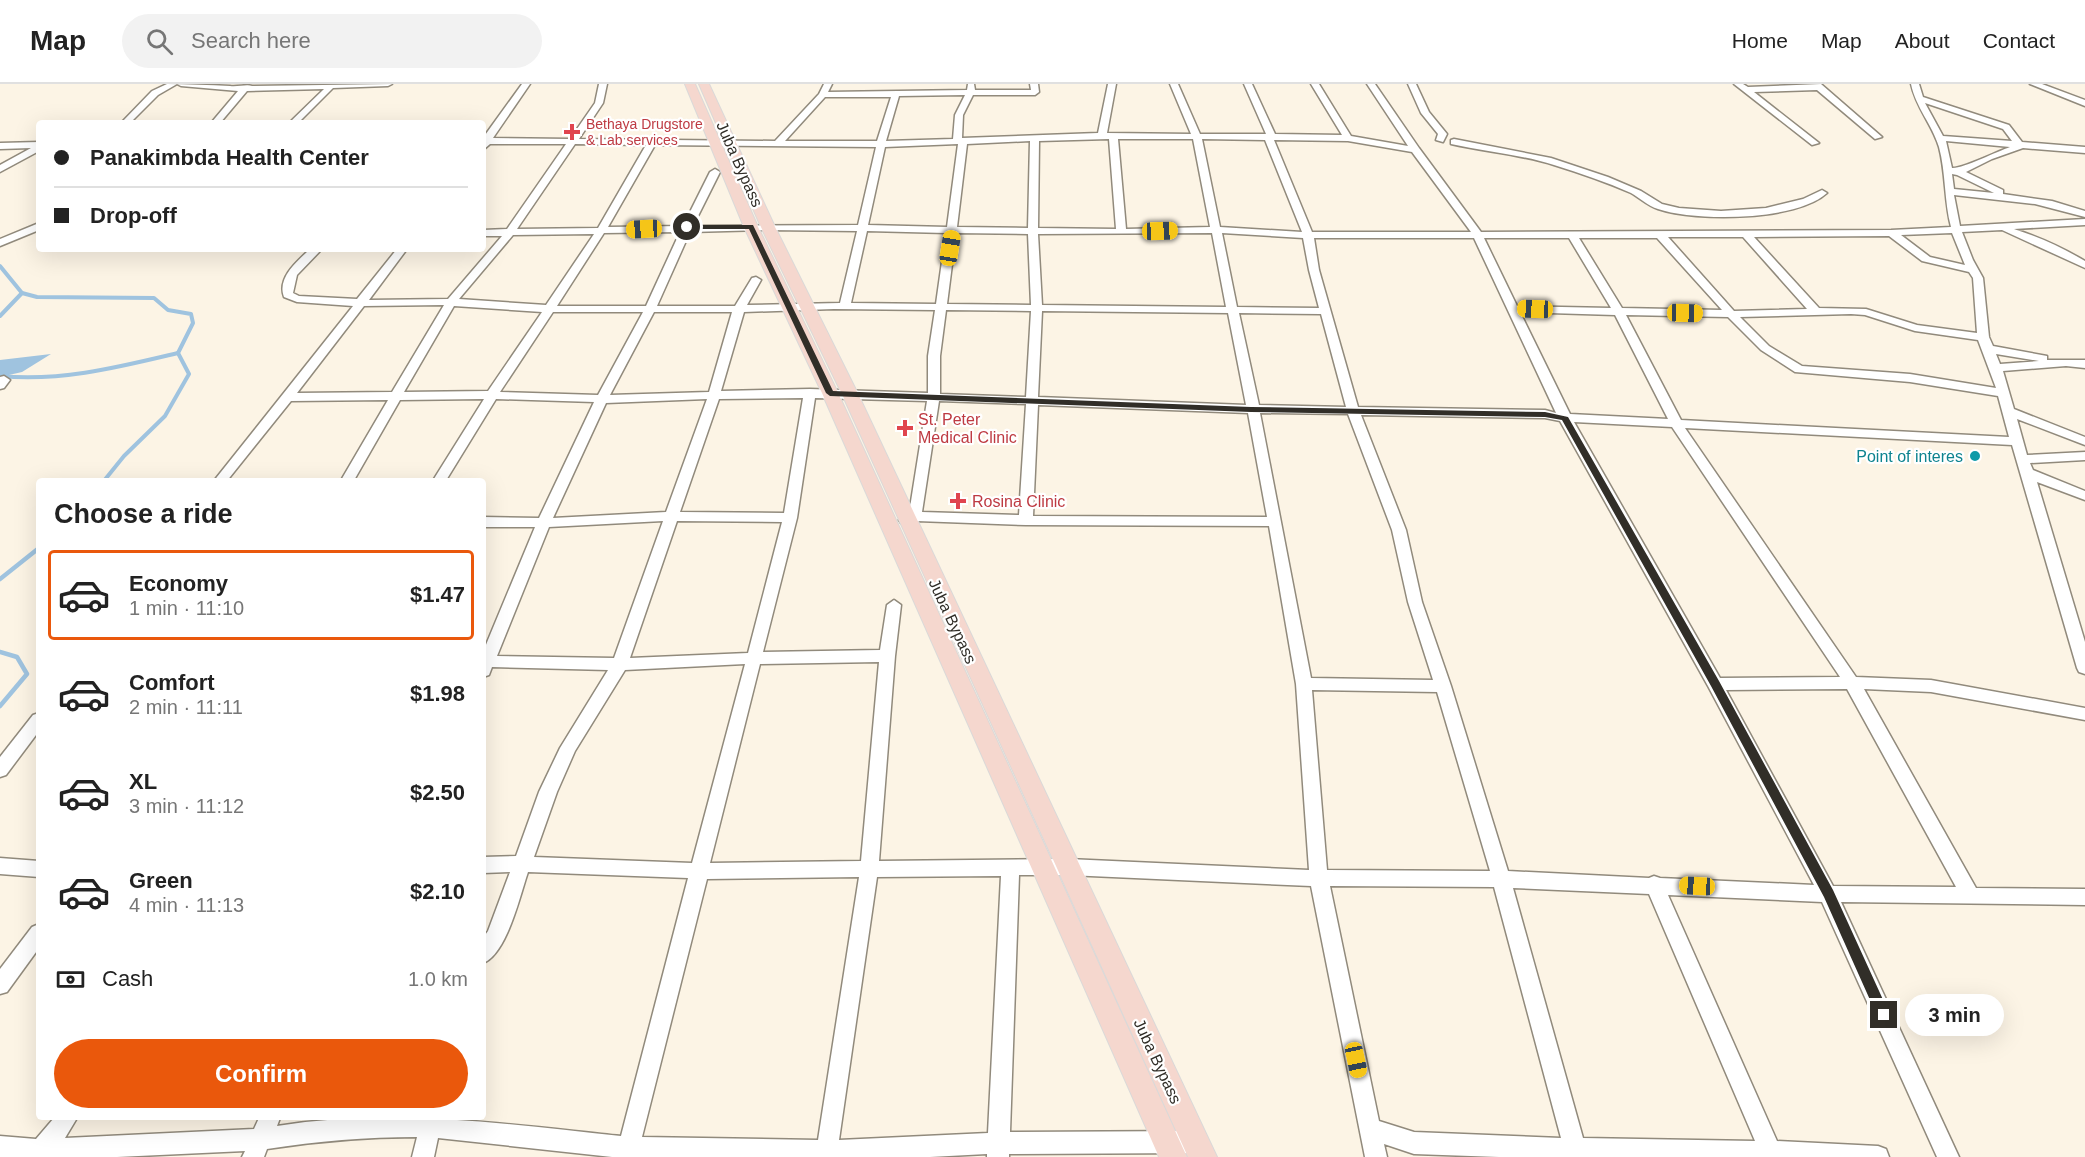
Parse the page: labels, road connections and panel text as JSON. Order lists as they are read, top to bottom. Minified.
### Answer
{"streets":{"main road":["Juba Bypass"]},"places":{"health":["Bethaya Drugstore & Lab services","St. Peter Medical Clinic","Rosina Clinic"],"other":["Point of interes"]},"page":{"header":"Map","search":"Search here","nav":["Home","Map","About","Contact"],"banner":["Panakimbda Health Center","Drop-off"],"heading":"Choose a ride","list":[{"name":"Economy","note":"1 min · 11:10","value":"$1.47"},{"name":"Comfort","note":"2 min · 11:11","value":"$1.98"},{"name":"XL","note":"3 min · 11:12","value":"$2.50"},{"name":"Green","note":"4 min · 11:13","value":"$2.10"}],"pay":["Cash","1.0 km"],"bubble":"3 min","buttons":"Confirm"}}
